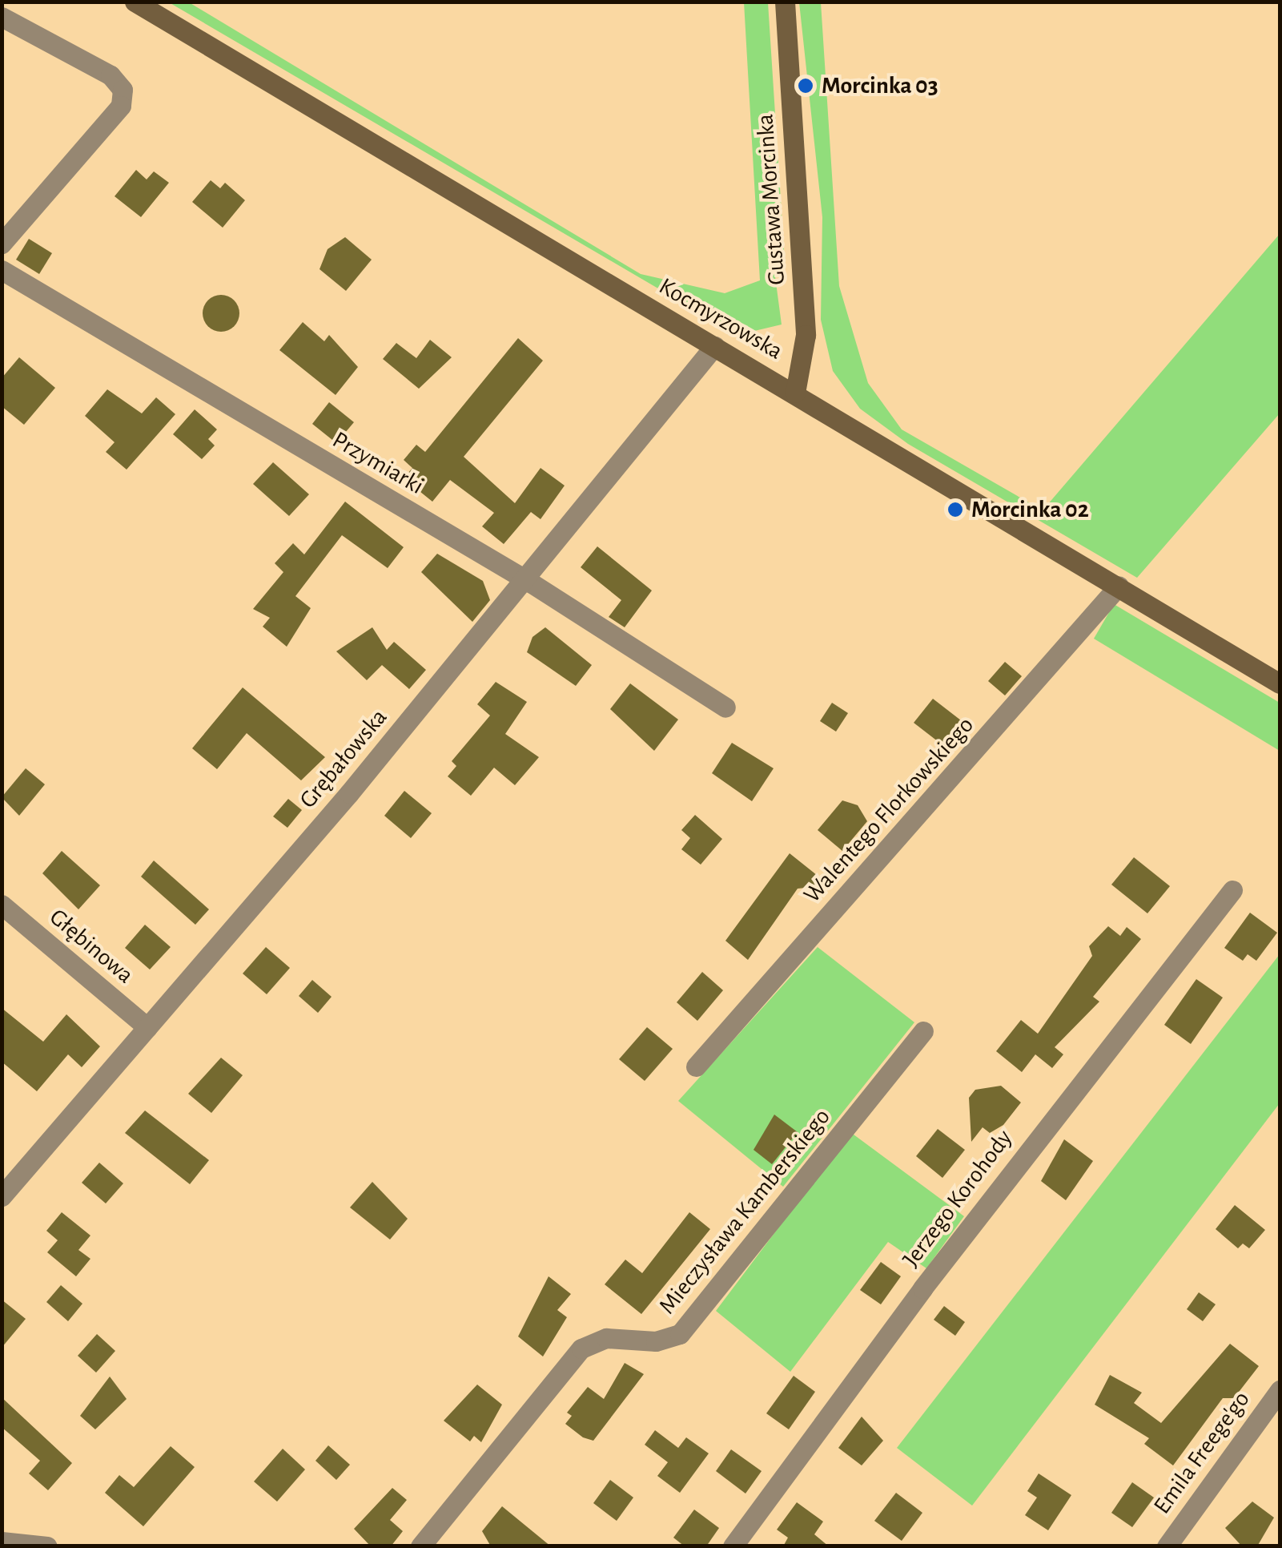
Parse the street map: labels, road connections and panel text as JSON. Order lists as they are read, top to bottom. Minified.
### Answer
{"streets":{"main road":["Gustawa Morcinka","Kocmyrzowska"],"street":["Przymiarki","Grębałowska","Walentego Florkowskiego","Głębinowa","Jerzego Korohody","Mieczysława Kamberskiego","Emila Freege'go"]},"crossings":[["Gustawa Morcinka","Kocmyrzowska"],["Kocmyrzowska","Grębałowska"],["Kocmyrzowska","Walentego Florkowskiego"],["Przymiarki","Grębałowska"],["Grębałowska","Głębinowa"]],"places":["Morcinka 03","Morcinka 02"]}
